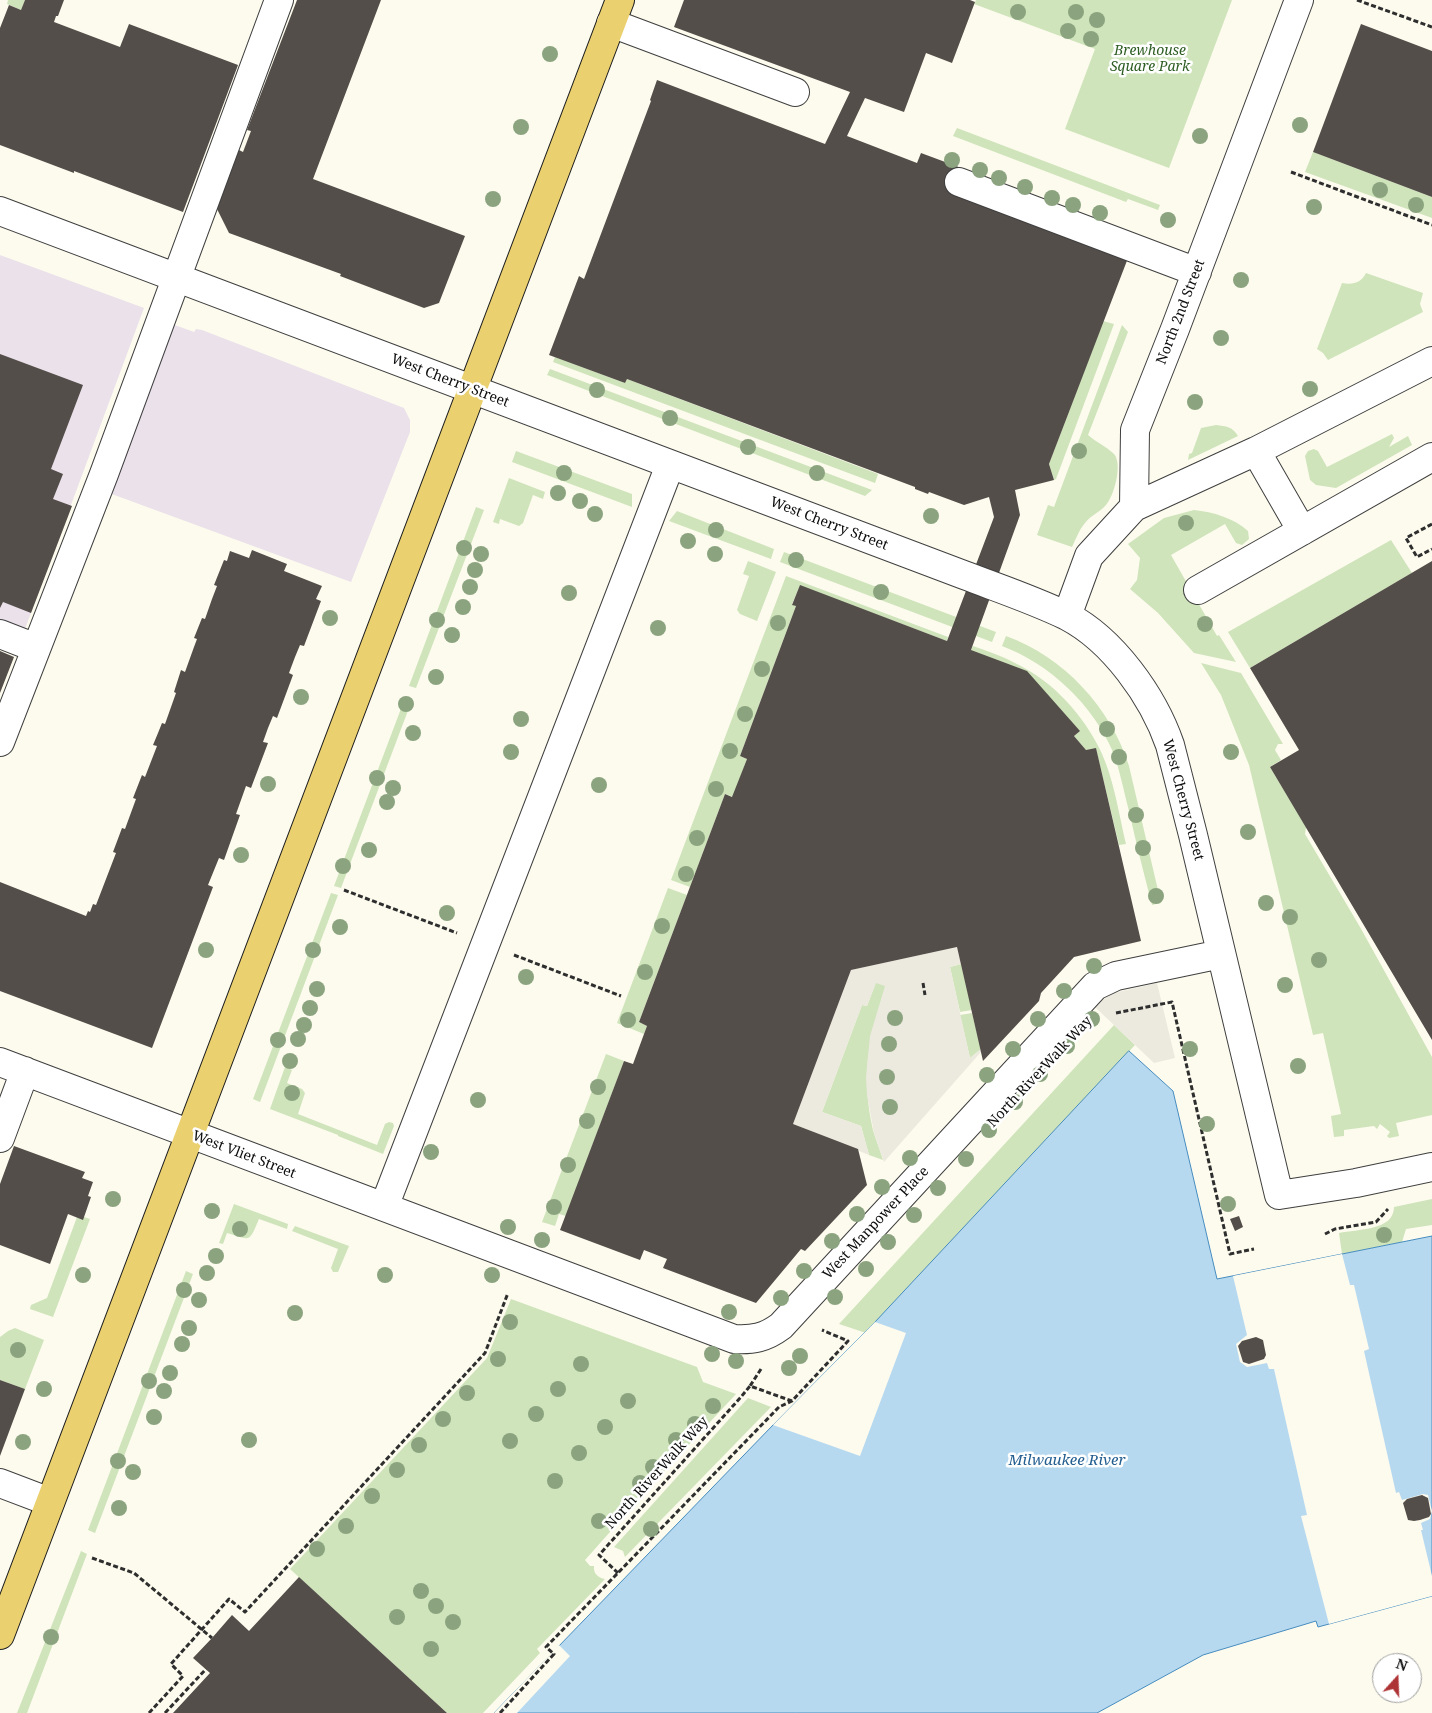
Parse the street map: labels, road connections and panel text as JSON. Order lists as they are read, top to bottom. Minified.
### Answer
{"streets":{"street":["North 2nd Street","West Cherry Street","West Vliet Street","West Manpower Place"],"path":["North RiverWalk Way"]},"crossings":[["West Cherry Street","West Manpower Place"],["West Vliet Street","West Manpower Place"]],"water":["Milwaukee River"],"parks":["Brewhouse Square Park"],"north":"top"}
